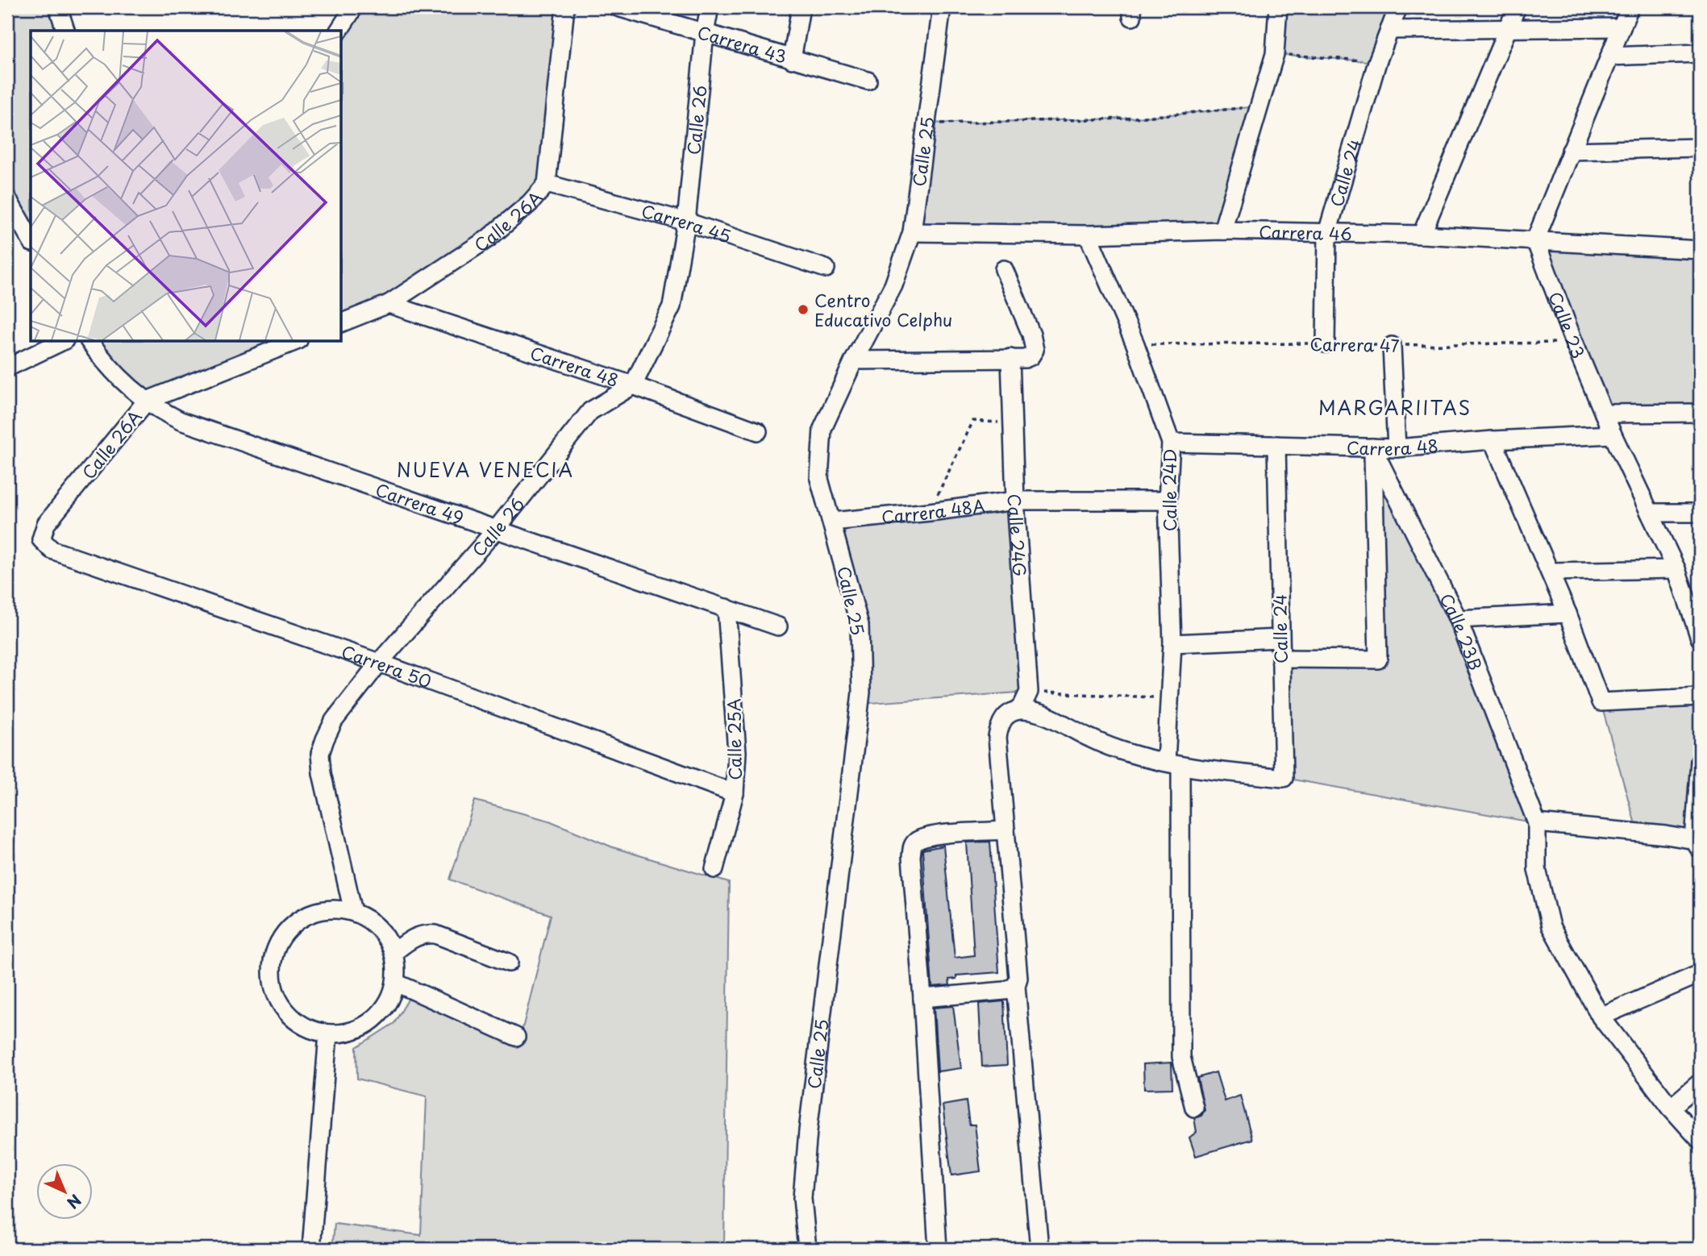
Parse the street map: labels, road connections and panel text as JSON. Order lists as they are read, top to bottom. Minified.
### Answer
{"streets":{"street":["Carrera 43","Calle 26","Calle 25","Calle 24","Calle 26A","Carrera 45","Carrera 46","Calle 23","Carrera 48","Calle 24D","Carrera 49","Carrera 48A","Calle 24G","Calle 23B","Carrera 50","Calle 25A"],"path":["Carrera 47"]},"crossings":[["Carrera 43","Calle 26"],["Calle 26","Carrera 45"],["Calle 26","Carrera 48"],["Calle 26","Carrera 49"],["Calle 26","Carrera 50"],["Calle 25","Carrera 46"],["Calle 25","Carrera 48A"],["Calle 24","Carrera 46"],["Calle 24","Carrera 47"],["Calle 24","Carrera 48"],["Calle 24","Calle 24D"],["Calle 26A","Carrera 45"],["Calle 26A","Carrera 48"],["Calle 26A","Carrera 49"],["Calle 26A","Carrera 50"],["Carrera 46","Calle 23"],["Carrera 46","Calle 24D"],["Calle 23","Carrera 47"],["Calle 23","Carrera 48"],["Carrera 47","Calle 24D"],["Carrera 48","Calle 24D"],["Carrera 48","Calle 23B"],["Calle 24D","Carrera 48A"],["Carrera 49","Calle 25A"],["Carrera 48A","Calle 24G"],["Carrera 50","Calle 25A"]],"districts":["MARGARIITAS","NUEVA VENECIA"],"places":["Centro Educativo Celphu"],"north":"bottom right"}
